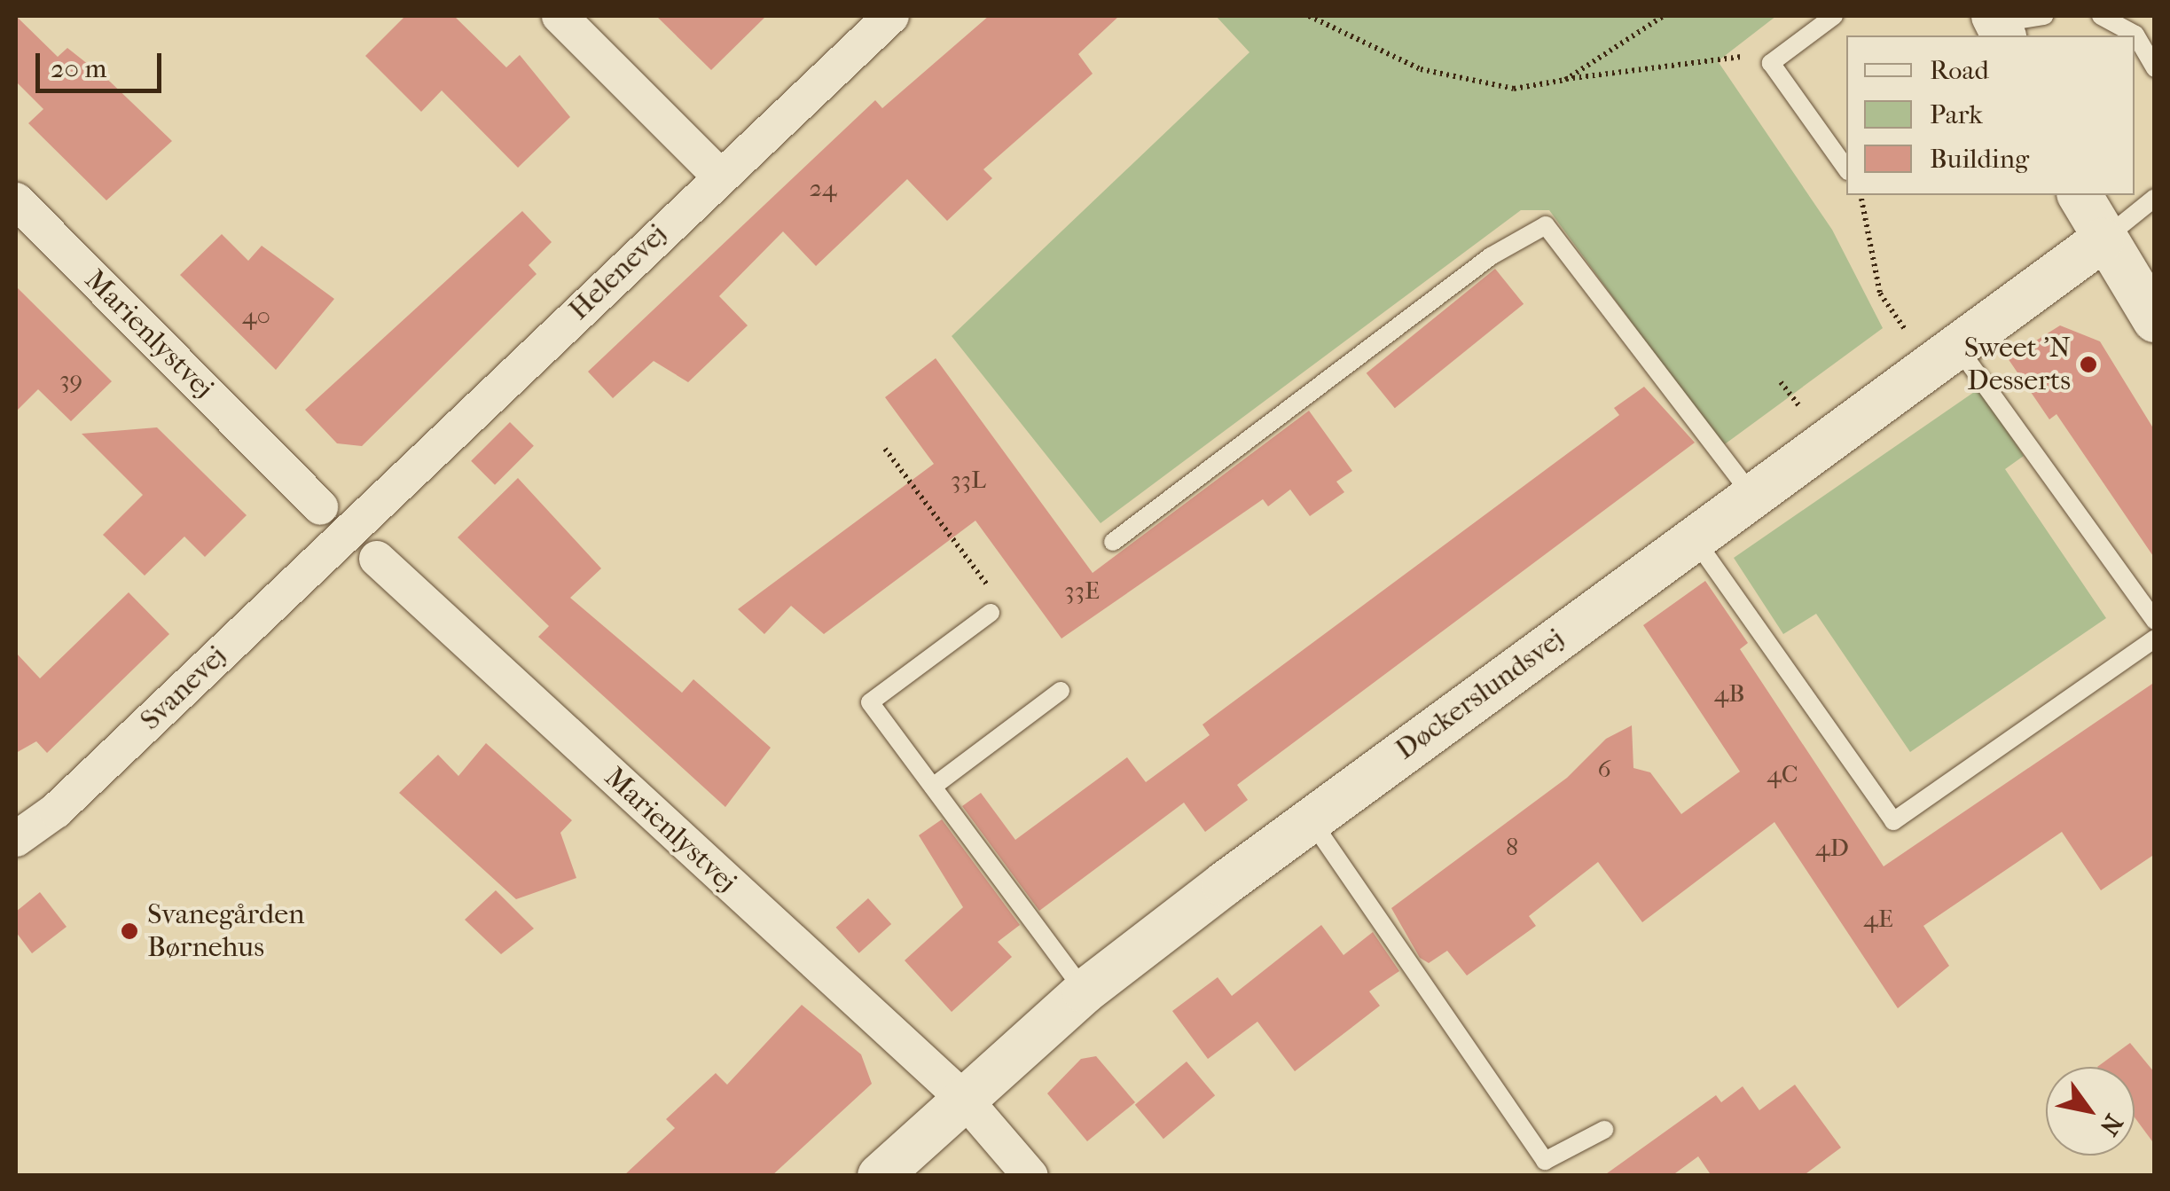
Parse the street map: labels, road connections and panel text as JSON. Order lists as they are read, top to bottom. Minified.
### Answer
{"streets":{"street":["Helenevej","Marienlystvej","Svanevej","Døckerslundsvej"]},"crossings":[["Helenevej","Svanevej"],["Marienlystvej","Døckerslundsvej"]],"places":["Sweet 'N Desserts","Svanegården Børnehus"],"house_numbers":["24","40","39","33L","33E","4B","6","4C","8","4D","4E"],"legend":["Road","Park","Building"],"scale_bar":"20 m","north":"bottom right"}
